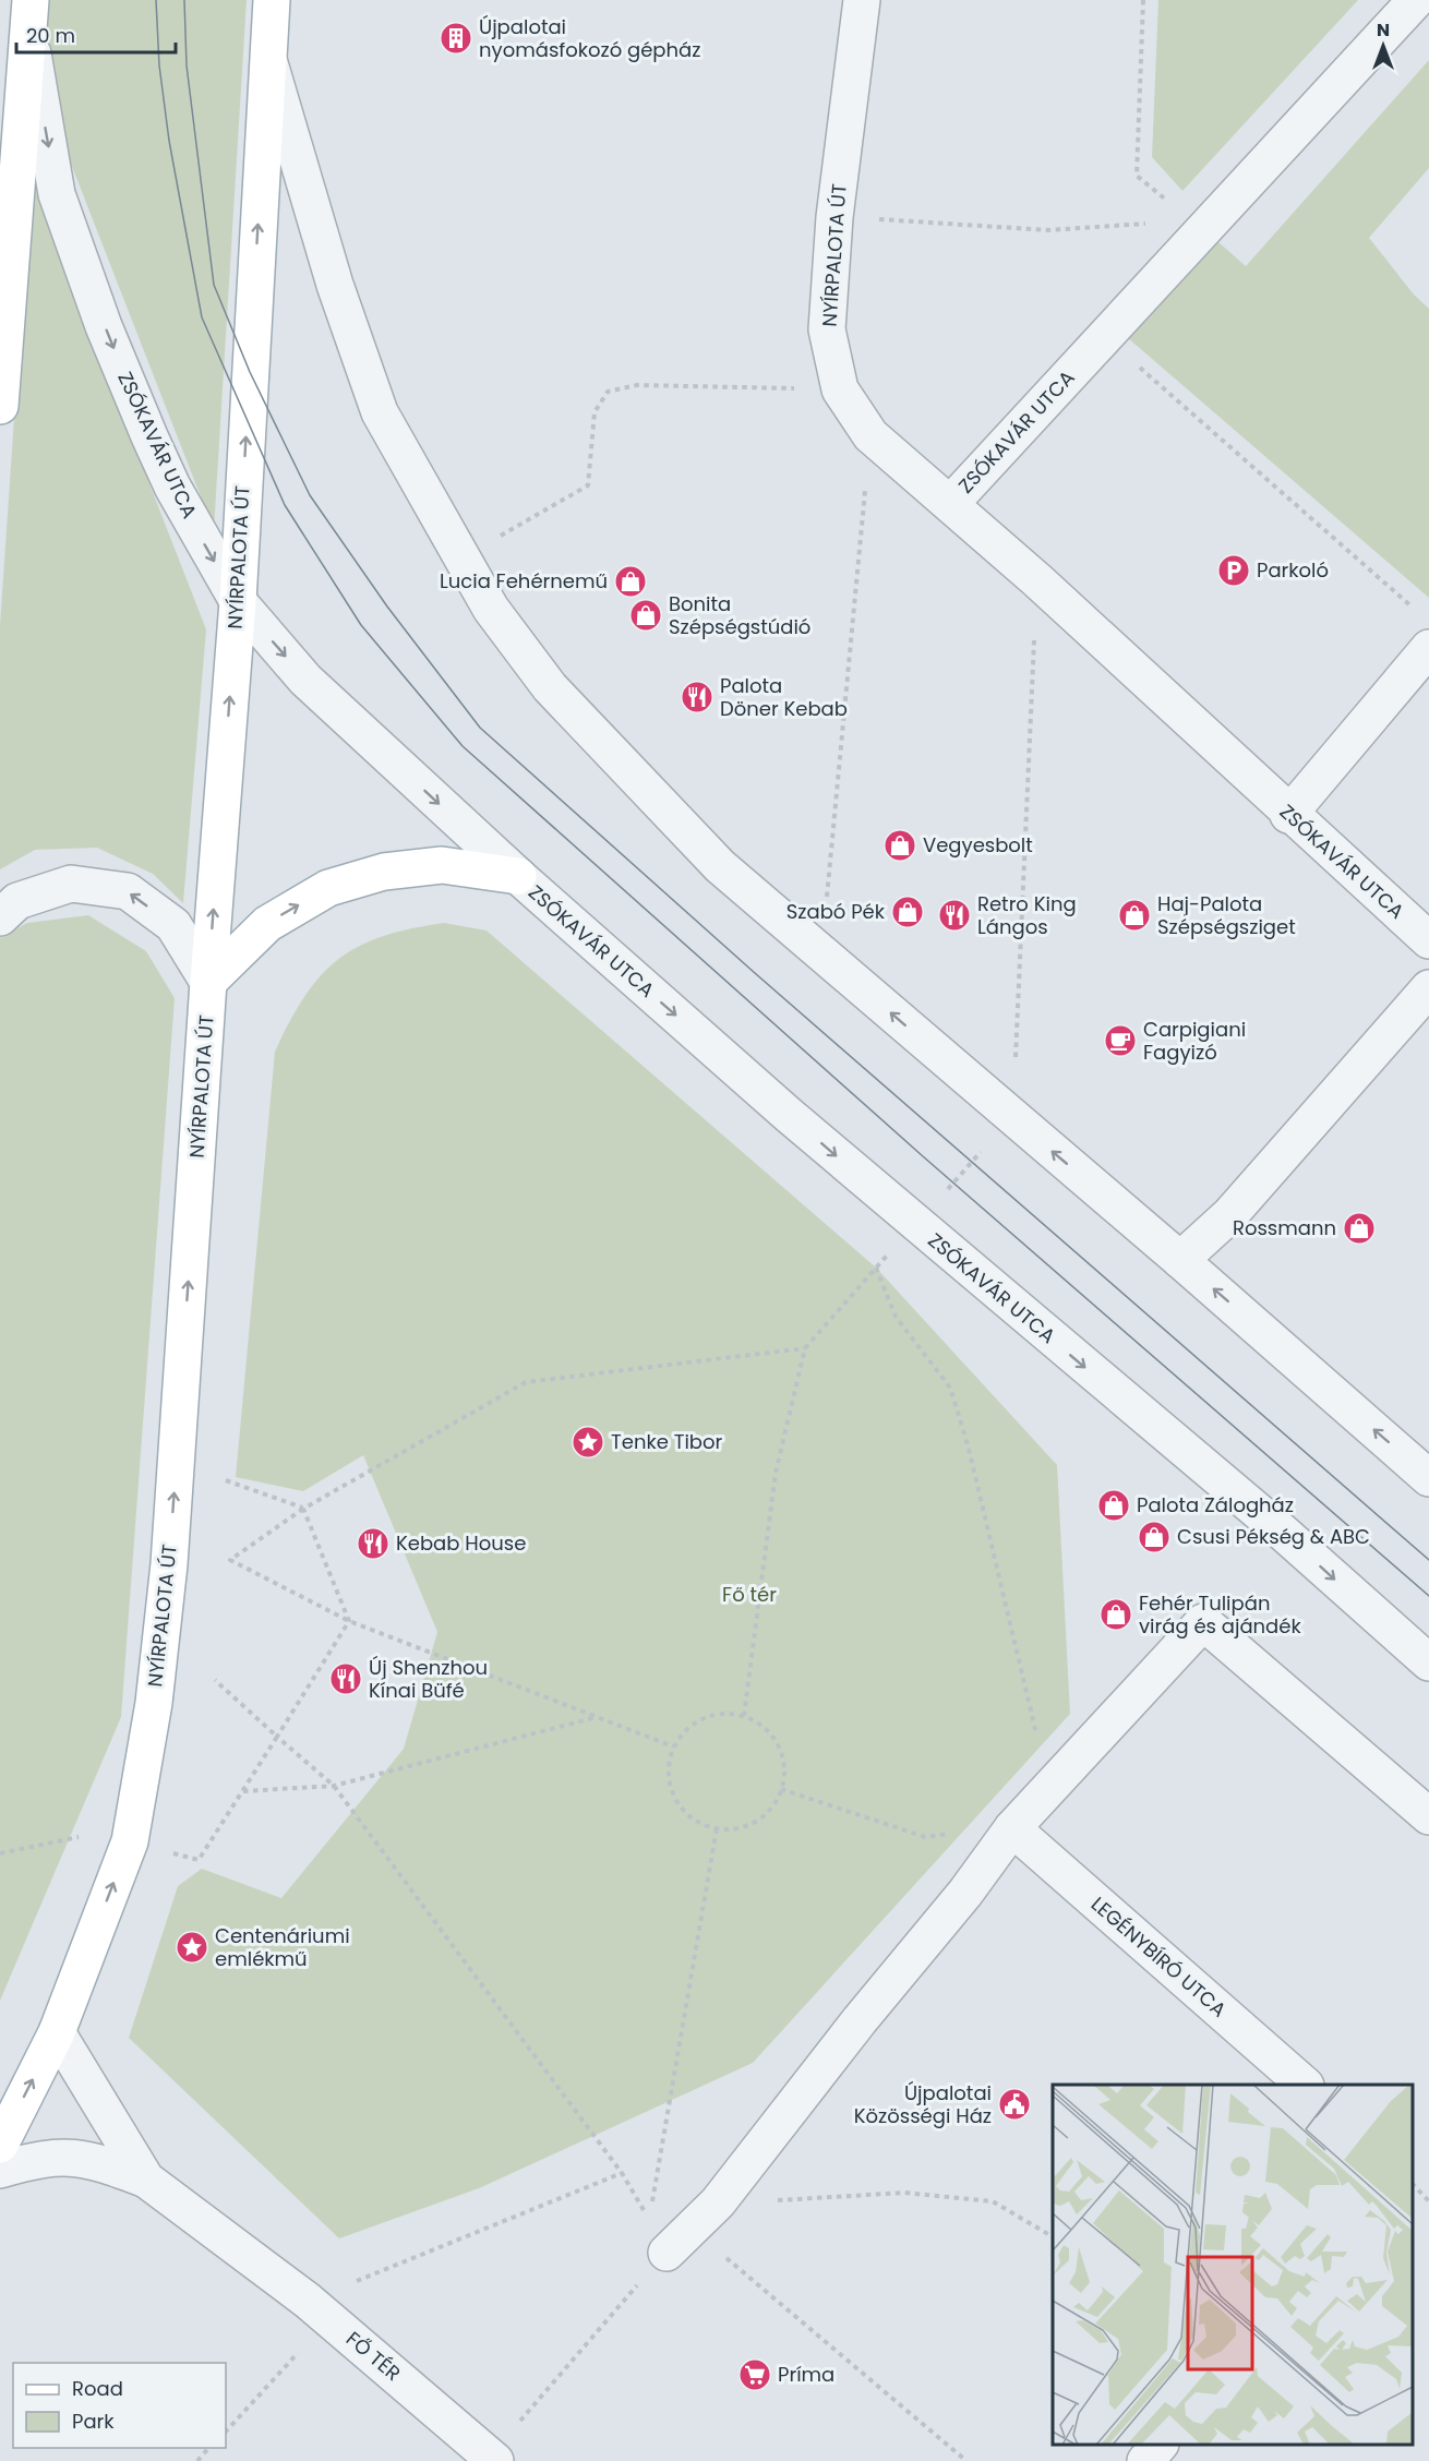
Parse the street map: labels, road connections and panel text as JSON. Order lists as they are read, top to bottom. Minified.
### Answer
{"streets":{"main road":["NYÍRPALOTA ÚT"],"street":["ZSÓKAVÁR UTCA","LEGÉNYBÍRÓ UTCA","FŐ TÉR"]},"crossings":[["NYÍRPALOTA ÚT","ZSÓKAVÁR UTCA"],["NYÍRPALOTA ÚT","FŐ TÉR"]],"one_way":["NYÍRPALOTA ÚT"],"parks":["Fő tér"],"places":{"building":["Újpalotai nyomásfokozó gépház"],"parking":["Parkoló"],"shop":["Lucia Fehérnemű","Bonita Szépségstúdió","Vegyesbolt","Szabó Pék","Haj-Palota Szépségsziget","Rossmann","Palota Zálogház","Csusi Pékség & ABC","Fehér Tulipán virág és ajándék"],"restaurant":["Palota Döner Kebab","Retro King Lángos","Kebab House","Új Shenzhou Kínai Büfé"],"cafe":["Carpigiani Fagyizó"],"place":["Tenke Tibor","Centenáriumi emlékmű"],"public building":["Újpalotai Közösségi Ház"],"supermarket":["Príma"]},"legend":["Road","Park"],"scale_bar":"20 m","north":"top"}
